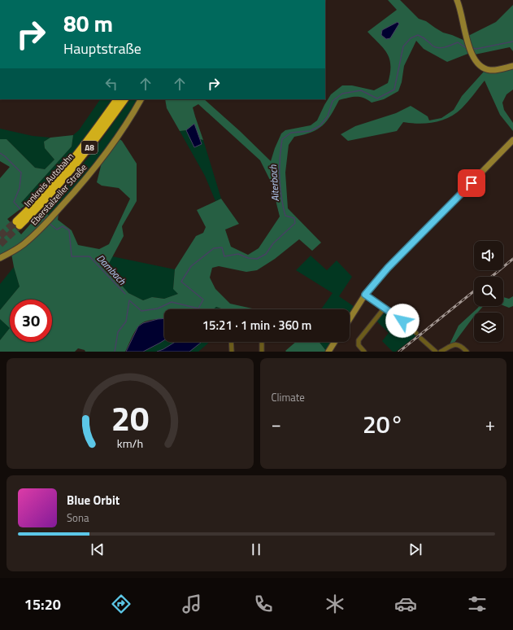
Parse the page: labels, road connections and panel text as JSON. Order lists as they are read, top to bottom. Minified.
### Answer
{"streets":{"highway":["A8","Innkreis Autobahn"],"street":["Eberstalzeller Straße"]},"water":["Aiterbach","Dambach"],"page":{"turn":["80 m","Hauptstraße"],"limit":"30","trip":"15:21 · 1 min · 360 m","tile":"Climate","heat":["−","20°","+"],"song":["Blue Orbit","Sona"],"tabs":"15:20","gauge":["20","km/h"]}}
